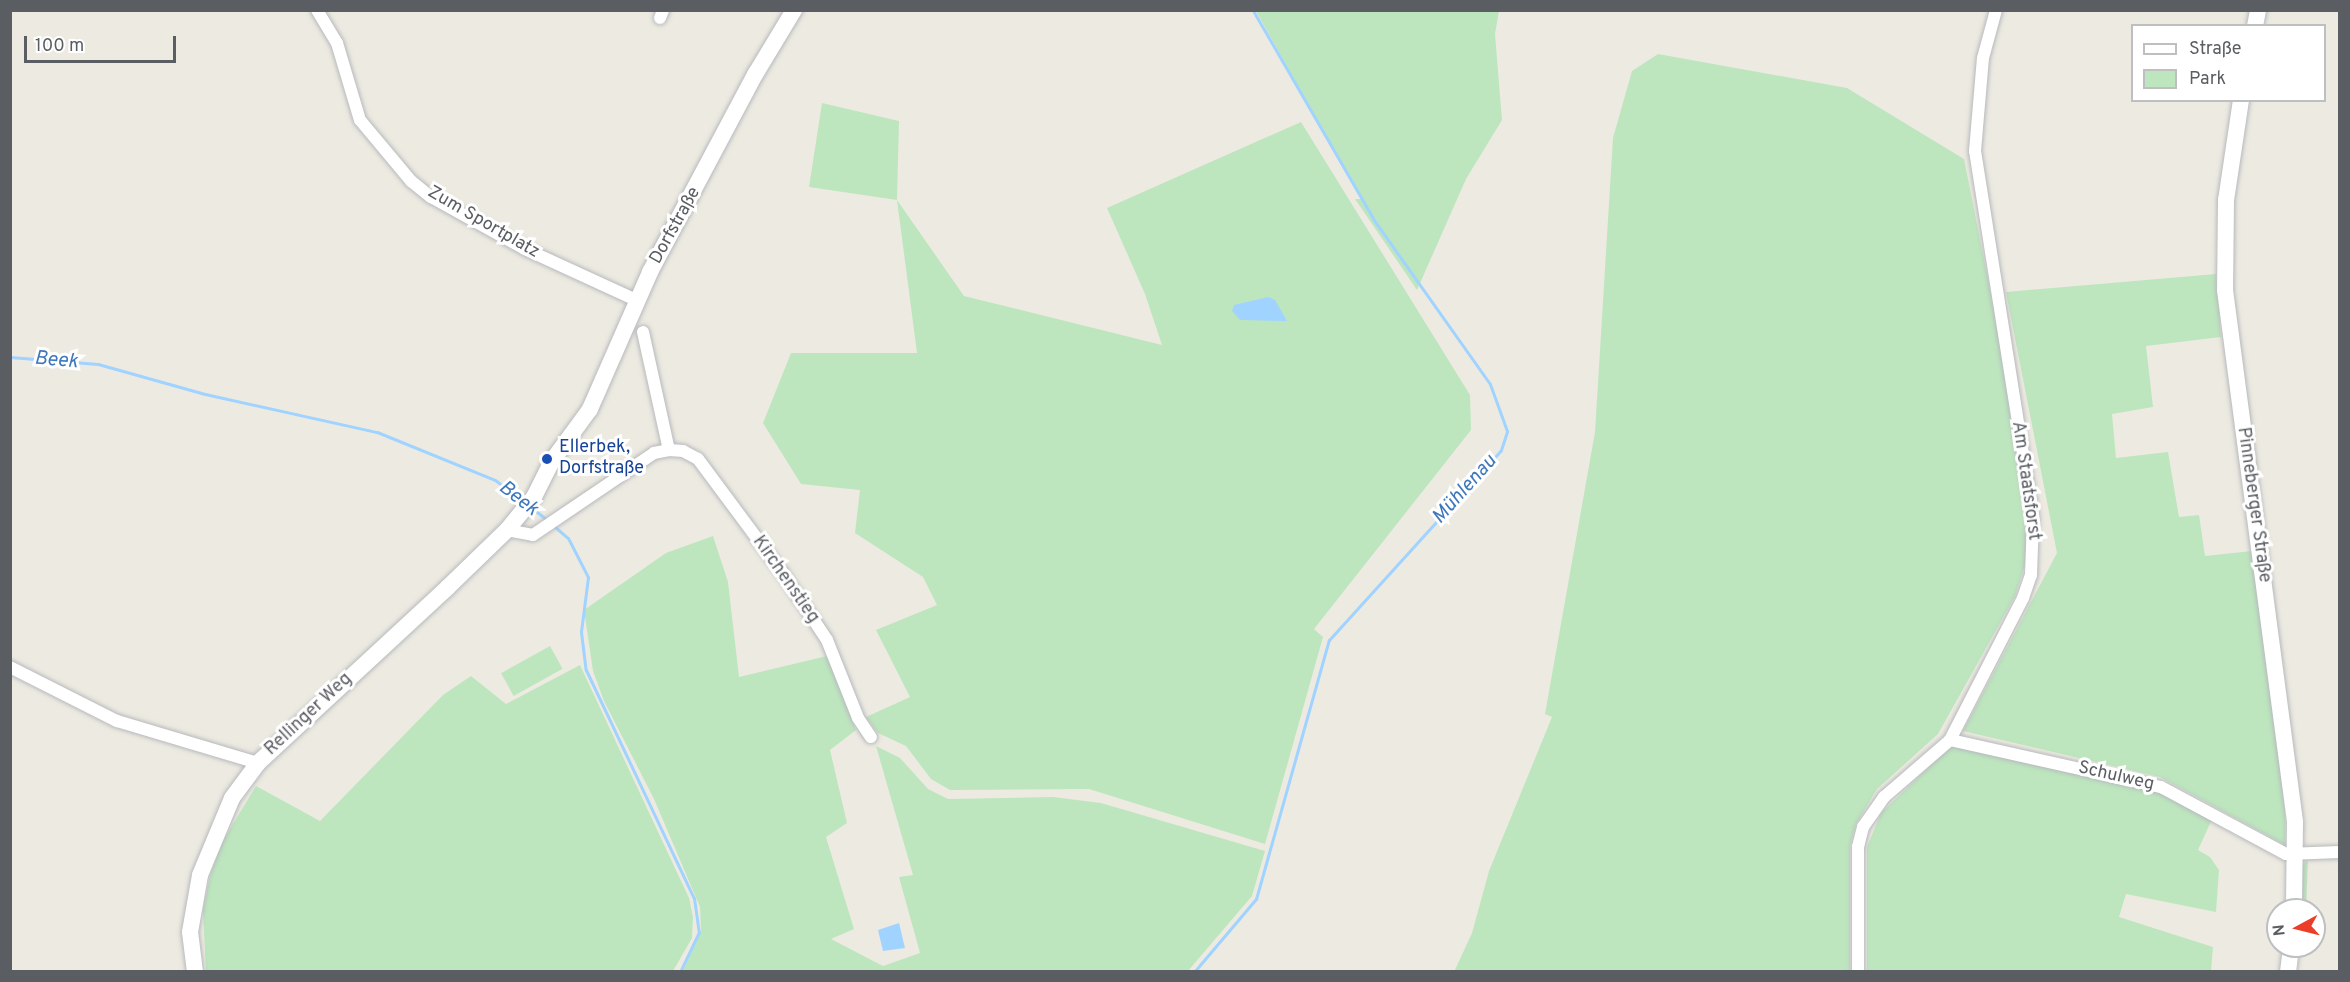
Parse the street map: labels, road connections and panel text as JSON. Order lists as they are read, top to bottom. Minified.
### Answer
{"streets":{"street":["Zum Sportplatz","Dorfstraße","Am Staatsforst","Pinneberger Straße","Kirchenstieg","Rellinger Weg","Schulweg"]},"crossings":[["Zum Sportplatz","Dorfstraße"],["Dorfstraße","Rellinger Weg"],["Am Staatsforst","Schulweg"],["Pinneberger Straße","Schulweg"]],"water":["Beek","Mühlenau"],"places":["Ellerbek, Dorfstraße"],"legend":["Straße","Park"],"scale_bar":"100 m","north":"left"}
